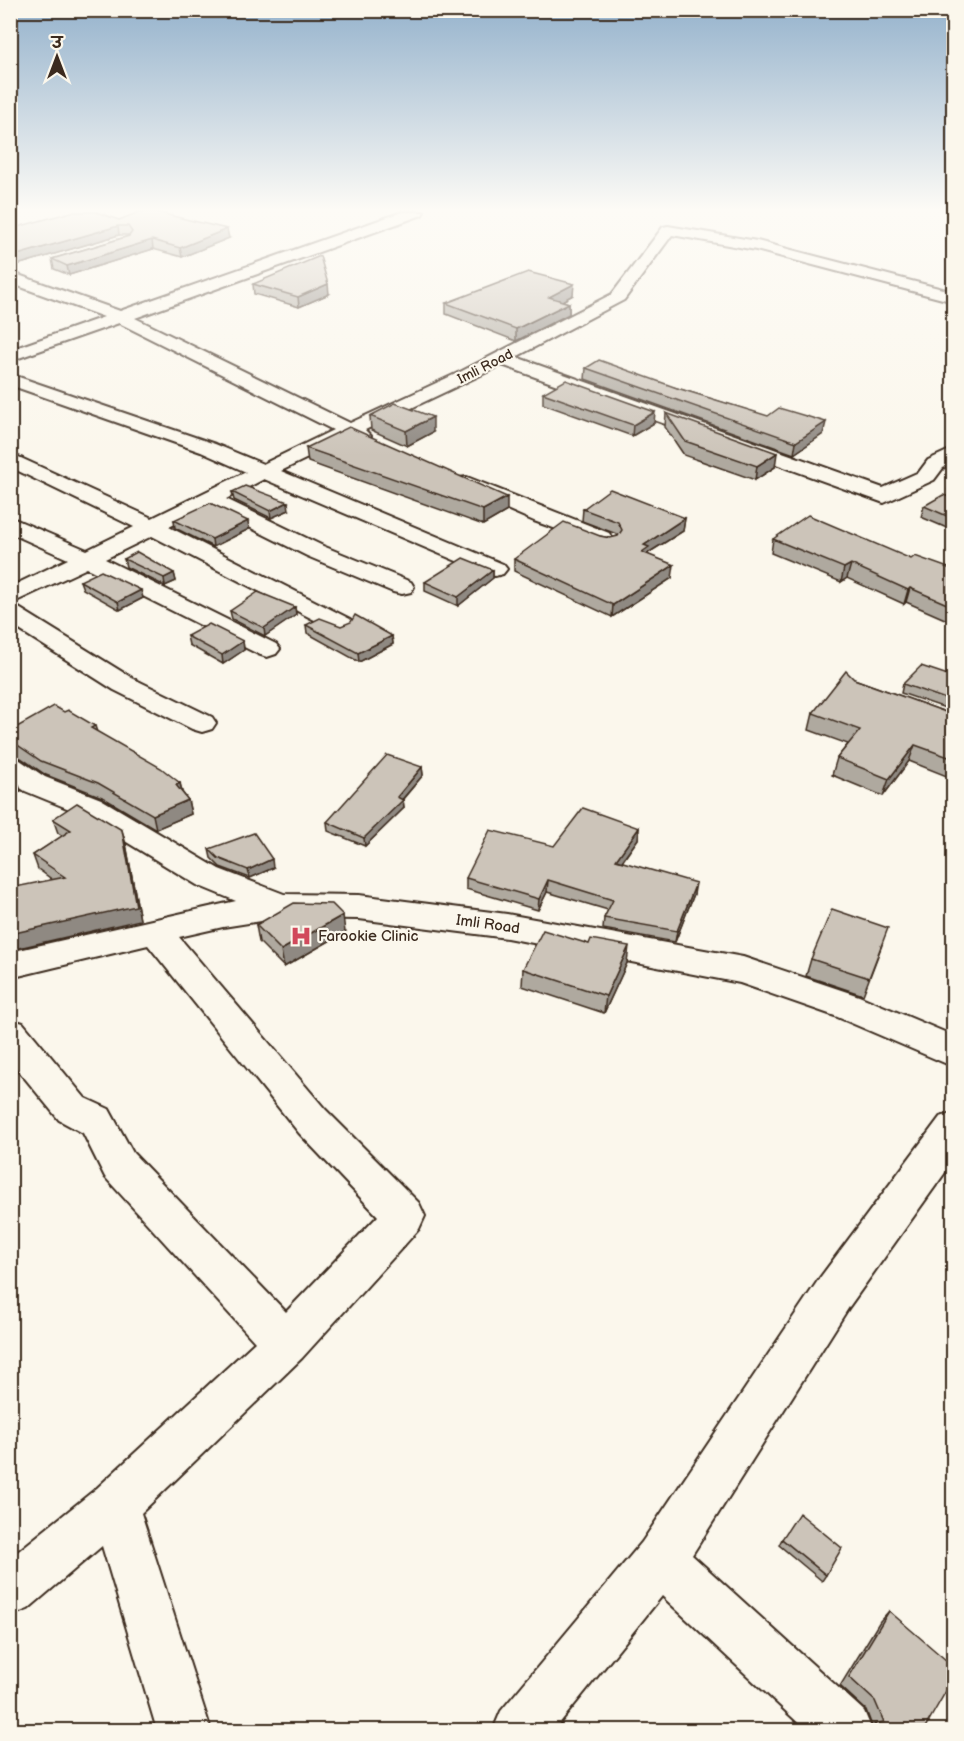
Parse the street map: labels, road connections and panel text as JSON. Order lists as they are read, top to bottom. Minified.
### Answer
{"streets":{"street":["Imli Road"]},"places":{"hospital":["Farookie Clinic"]},"north":"top"}
